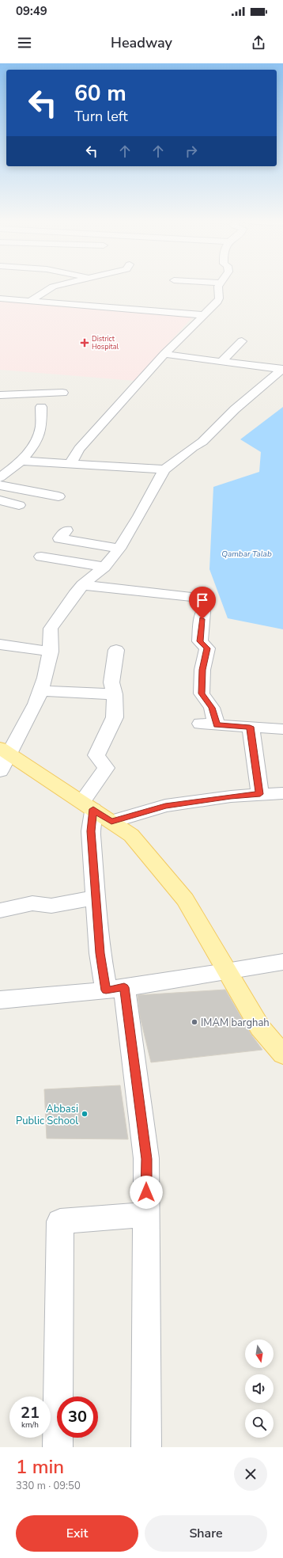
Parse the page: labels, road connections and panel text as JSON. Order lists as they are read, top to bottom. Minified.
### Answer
{"water":["Qambar Talab"],"places":{"health":["District Hospital"],"other":["IMAM barghah","Abbasi Public School"]},"north":"bottom","page":{"status":"09:49","header":"Headway","turn":["60 m","Turn left"],"speed":"21 km/h","limit":"30","heading":["1 min","330 m · 09:50"],"buttons":["Exit","Share"]}}
